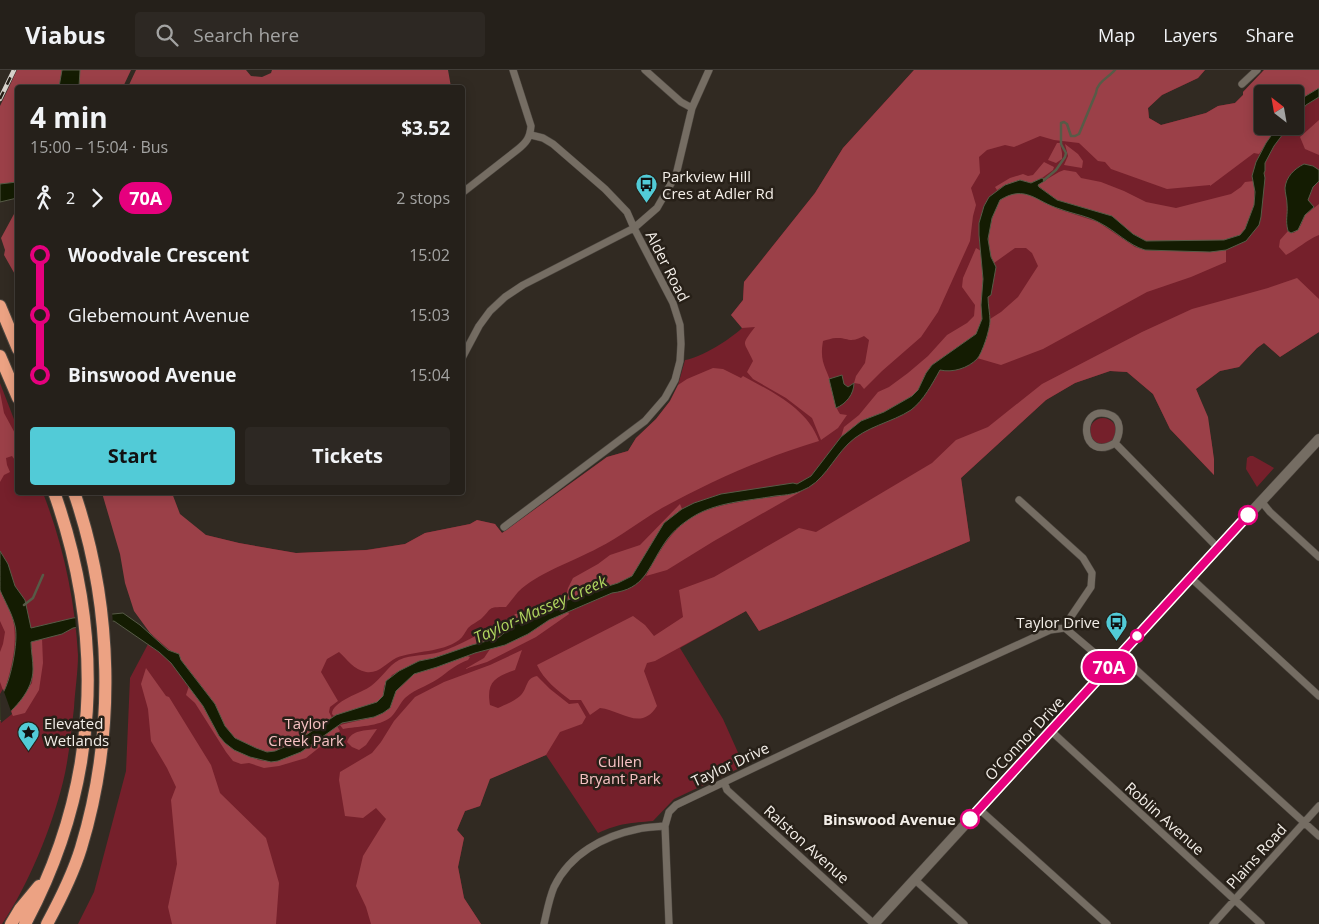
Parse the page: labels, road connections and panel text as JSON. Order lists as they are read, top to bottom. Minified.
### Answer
{"streets":{"main road":["O'Connor Drive"],"street":["Alder Road","Taylor Drive","Roblin Avenue","Ralston Avenue","Plains Road"]},"crossings":[["O'Connor Drive","Roblin Avenue"],["O'Connor Drive","Ralston Avenue"],["Taylor Drive","Ralston Avenue"],["Roblin Avenue","Plains Road"]],"water":["Taylor-Massey Creek"],"parks":["Taylor Creek Park","Cullen Bryant Park"],"places":{"bus stop":["Parkview Hill Cres at Adler Rd","Taylor Drive"],"place":["Elevated Wetlands"],"other":["Binswood Avenue"]},"lines":["bus line 70A"],"north":"top left","page":{"header":"Viabus","search":"Search here","nav":["Map","Layers","Share"],"on_map":"70A","heading":["4 min","15:00 – 15:04 · Bus","$3.52"],"legs":["2","70A","2 stops"],"list":[{"name":"Woodvale Crescent","value":"15:02"},{"name":"Glebemount Avenue","value":"15:03"},{"name":"Binswood Avenue","value":"15:04"}],"buttons":["Start","Tickets"]}}
